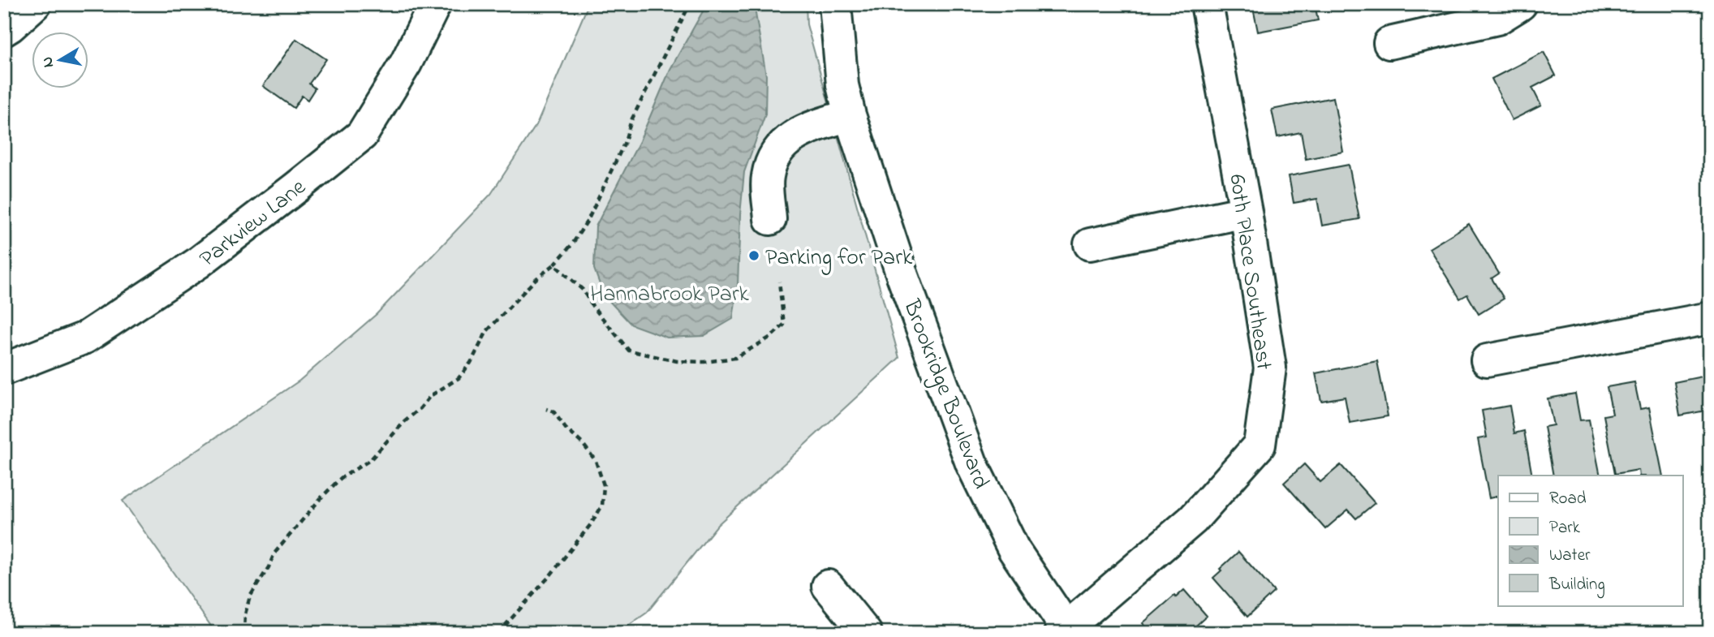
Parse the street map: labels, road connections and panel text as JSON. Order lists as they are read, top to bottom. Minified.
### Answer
{"streets":{"street":["Parkview Lane","60th Place Southeast","Brookridge Boulevard"]},"crossings":[["60th Place Southeast","Brookridge Boulevard"]],"parks":["Hannabrook Park"],"places":["Parking for Park"],"legend":["Road","Park","Water","Building"],"north":"left"}
